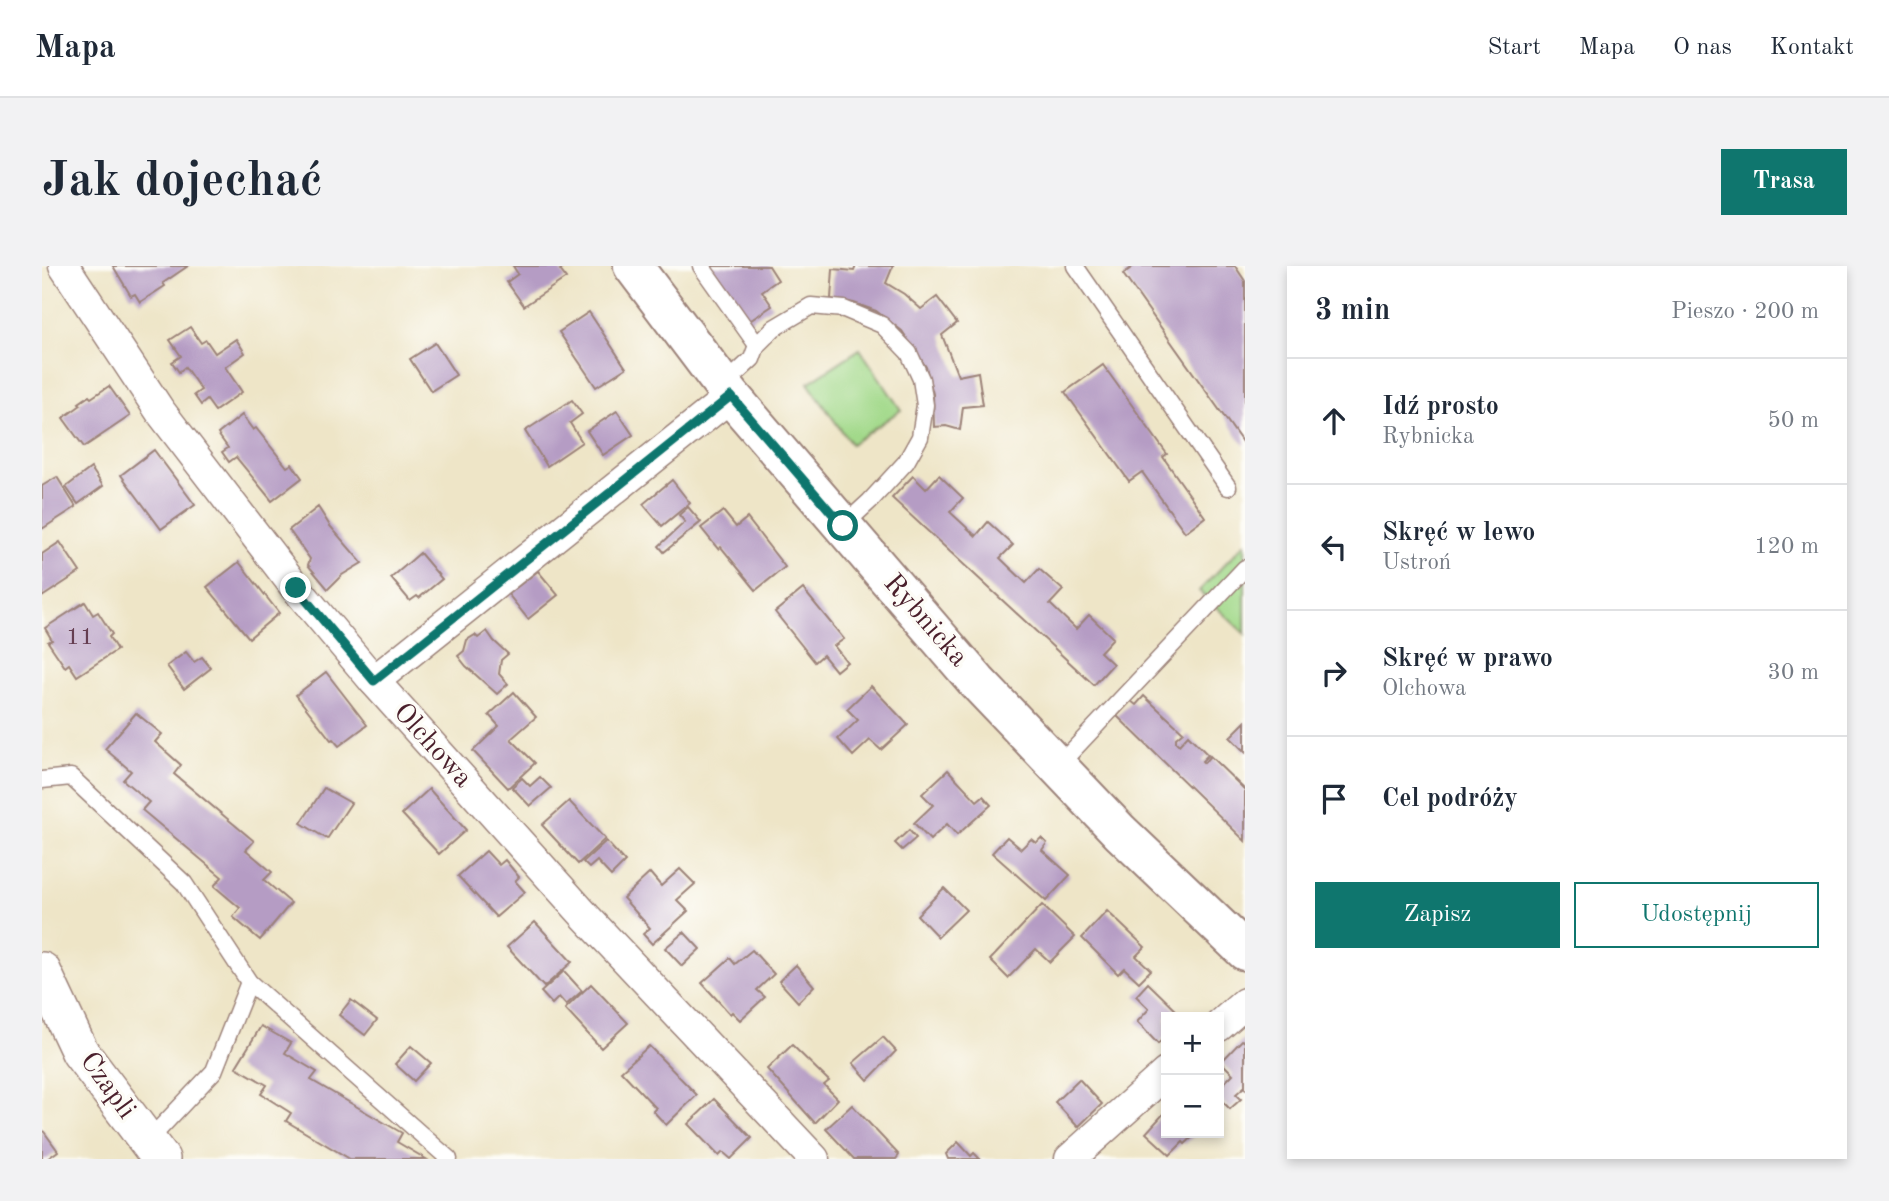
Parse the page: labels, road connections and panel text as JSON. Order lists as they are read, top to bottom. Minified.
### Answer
{"streets":{"main road":["Rybnicka"],"street":["Olchowa","Czapli"]},"house_numbers":["11"],"page":{"header":"Mapa","nav":["Start","Mapa","O nas","Kontakt"],"buttons":["Trasa",["Zapisz","Udostępnij"]],"title":"Jak dojechać","heading":["3 min","Pieszo · 200 m"],"list":[["Idź prosto","Rybnicka","50 m"],["Skręć w lewo","Ustroń","120 m"],["Skręć w prawo","Olchowa","30 m"],"Cel podróży"],"map_buttons":["+","−"]}}
